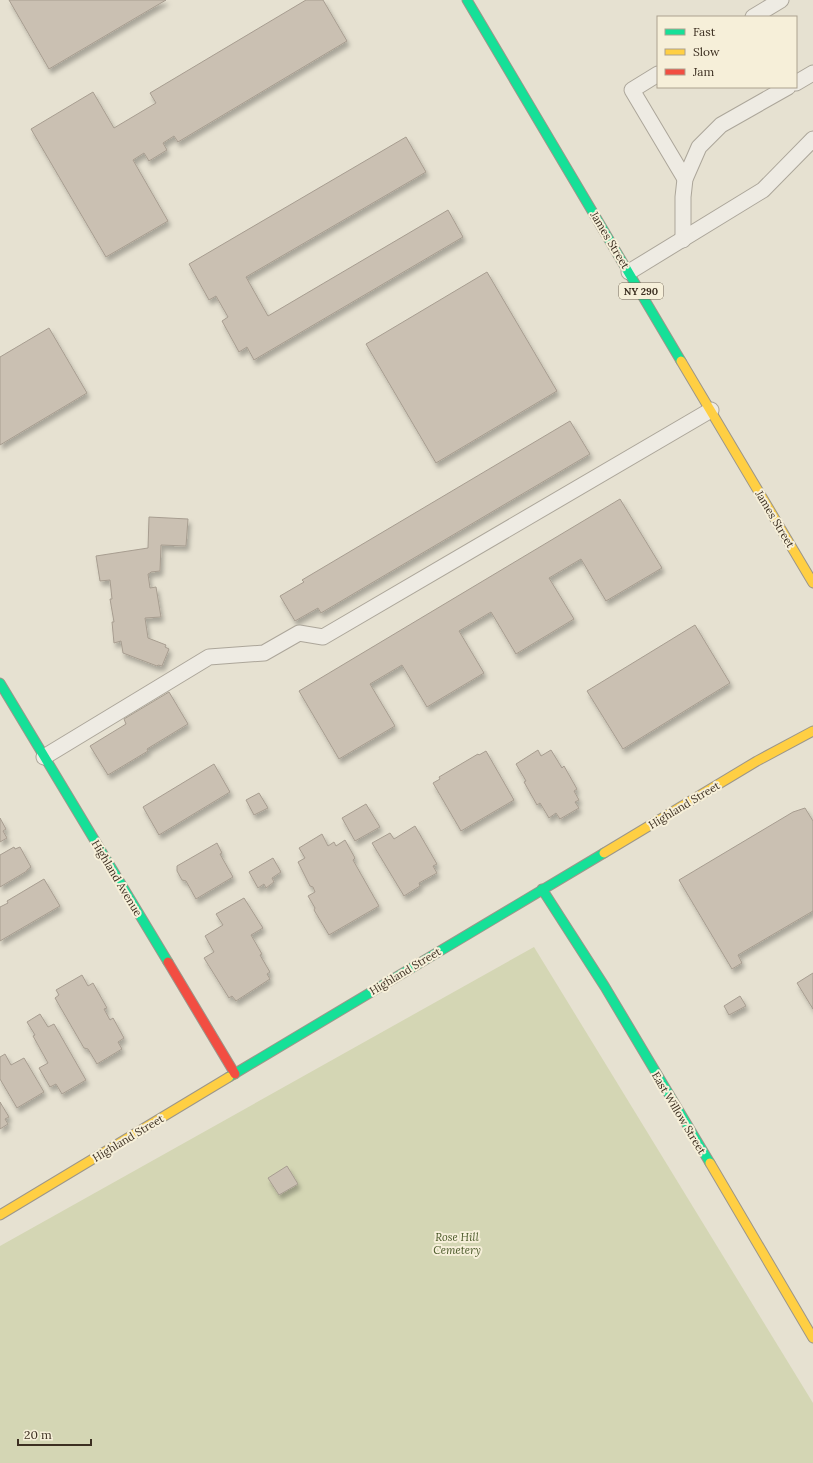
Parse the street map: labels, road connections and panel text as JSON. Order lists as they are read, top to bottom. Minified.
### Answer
{"streets":{"street":["James Street","NY 290","Highland Street","Highland Avenue","East Willow Street"]},"crossings":[["Highland Street","Highland Avenue"],["Highland Street","East Willow Street"]],"parks":["Rose Hill Cemetery"],"legend":["Fast","Slow","Jam"],"scale_bar":"20 m"}
